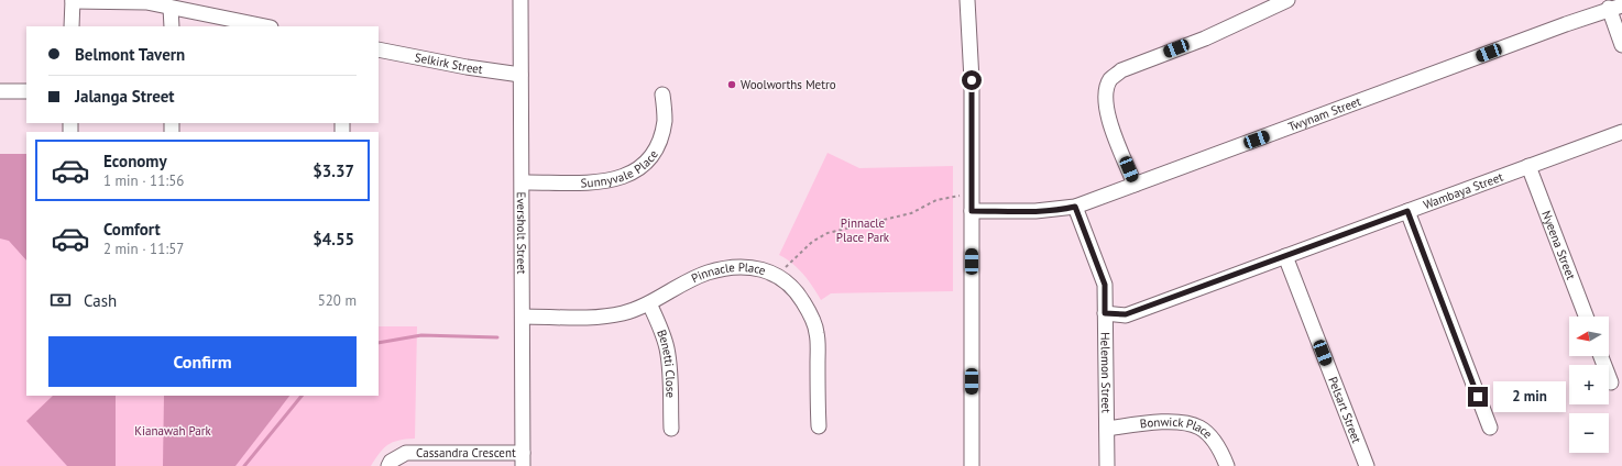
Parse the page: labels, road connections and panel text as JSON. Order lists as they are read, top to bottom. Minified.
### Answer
{"streets":{"street":["Selkirk Street","Twynam Street","Sunnyvale Place","Wambaya Street","Eversholt Street","Nyeena Street","Pinnacle Place","Benetti Close","Helemon Street","Pelsart Street","Bonwick Place","Cassandra Crescent"]},"crossings":[["Selkirk Street","Eversholt Street"],["Twynam Street","Helemon Street"],["Sunnyvale Place","Eversholt Street"],["Wambaya Street","Nyeena Street"],["Wambaya Street","Helemon Street"],["Wambaya Street","Pelsart Street"],["Eversholt Street","Pinnacle Place"],["Eversholt Street","Cassandra Crescent"],["Pinnacle Place","Benetti Close"],["Helemon Street","Bonwick Place"]],"parks":["Pinnacle Place Park","Kianawah Park"],"places":["Woolworths Metro"],"north":"left","page":{"banner":["Belmont Tavern","Jalanga Street"],"list":[{"name":"Economy","note":"1 min · 11:56","value":"$3.37"},{"name":"Comfort","note":"2 min · 11:57","value":"$4.55"}],"pay":["Cash","520 m"],"map_buttons":["+","−"],"buttons":"Confirm","bubble":"2 min"}}
